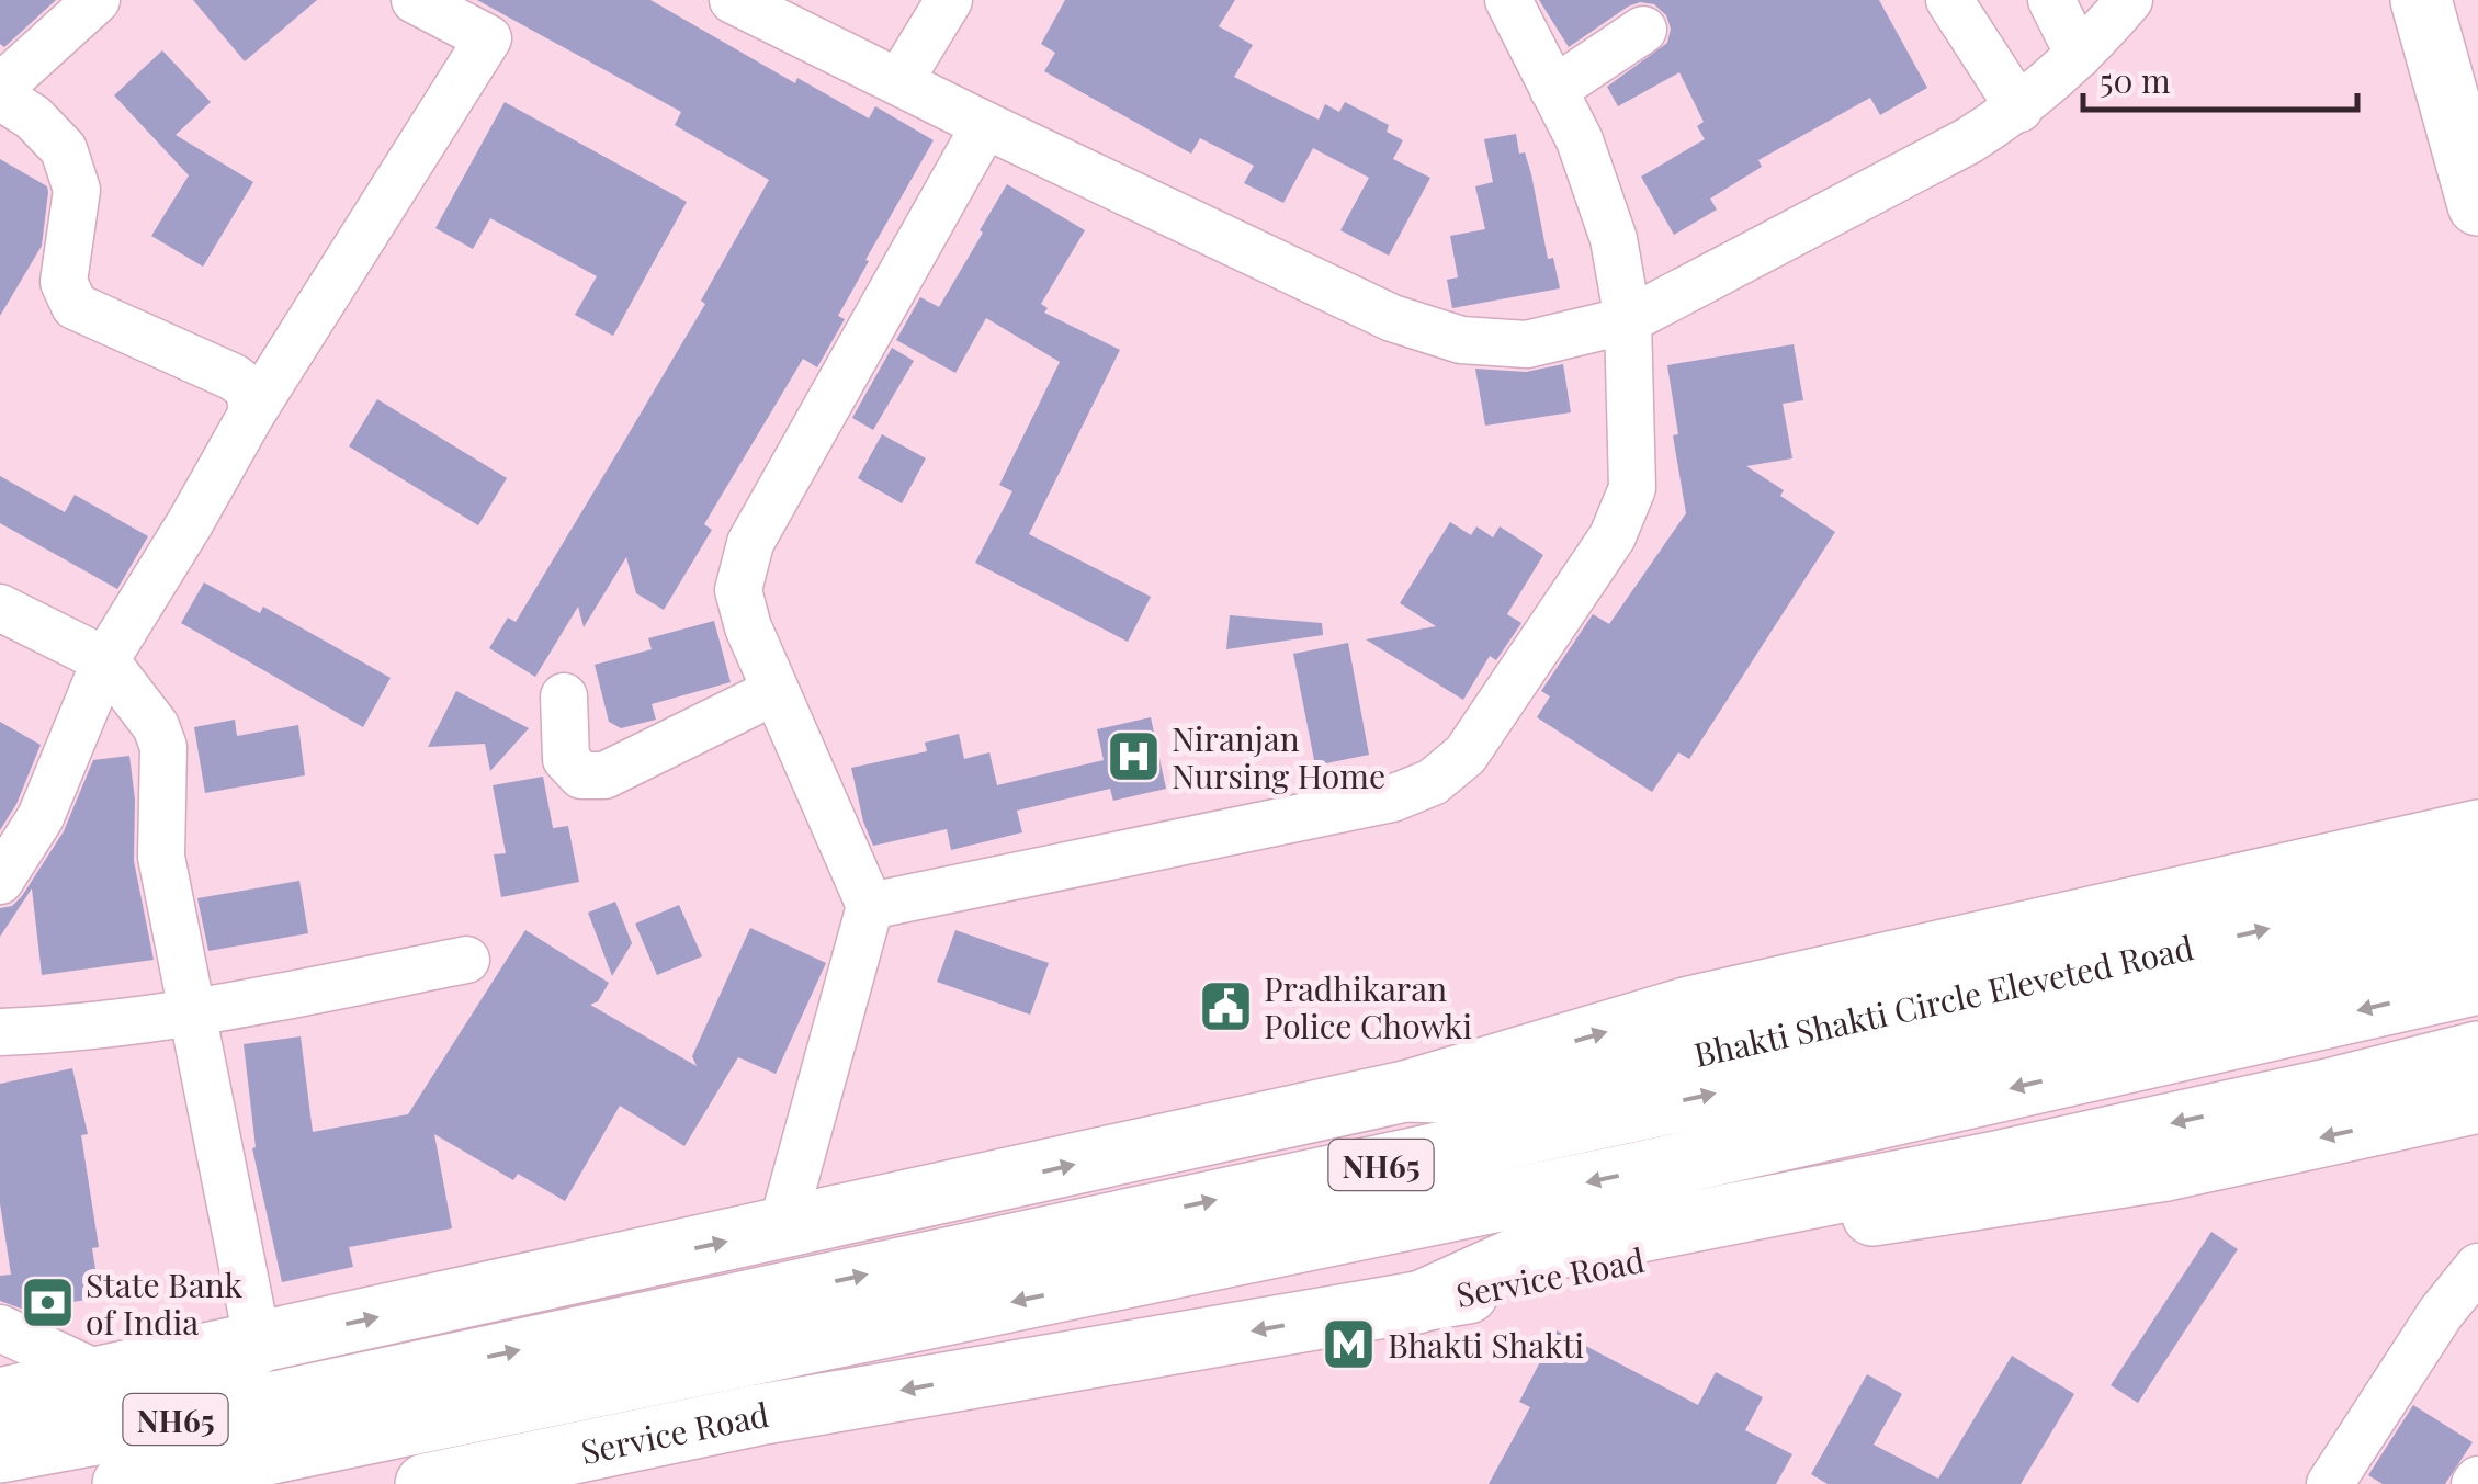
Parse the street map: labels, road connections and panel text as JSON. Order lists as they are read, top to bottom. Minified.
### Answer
{"streets":{"main road":["Bhakti Shakti Circle Eleveted Road","NH65","Service Road"]},"places":{"hospital":["Niranjan Nursing Home"],"public building":["Pradhikaran Police Chowki"],"bank":["State Bank of India"],"metro station":["Bhakti Shakti"]},"scale_bar":"50 m"}
